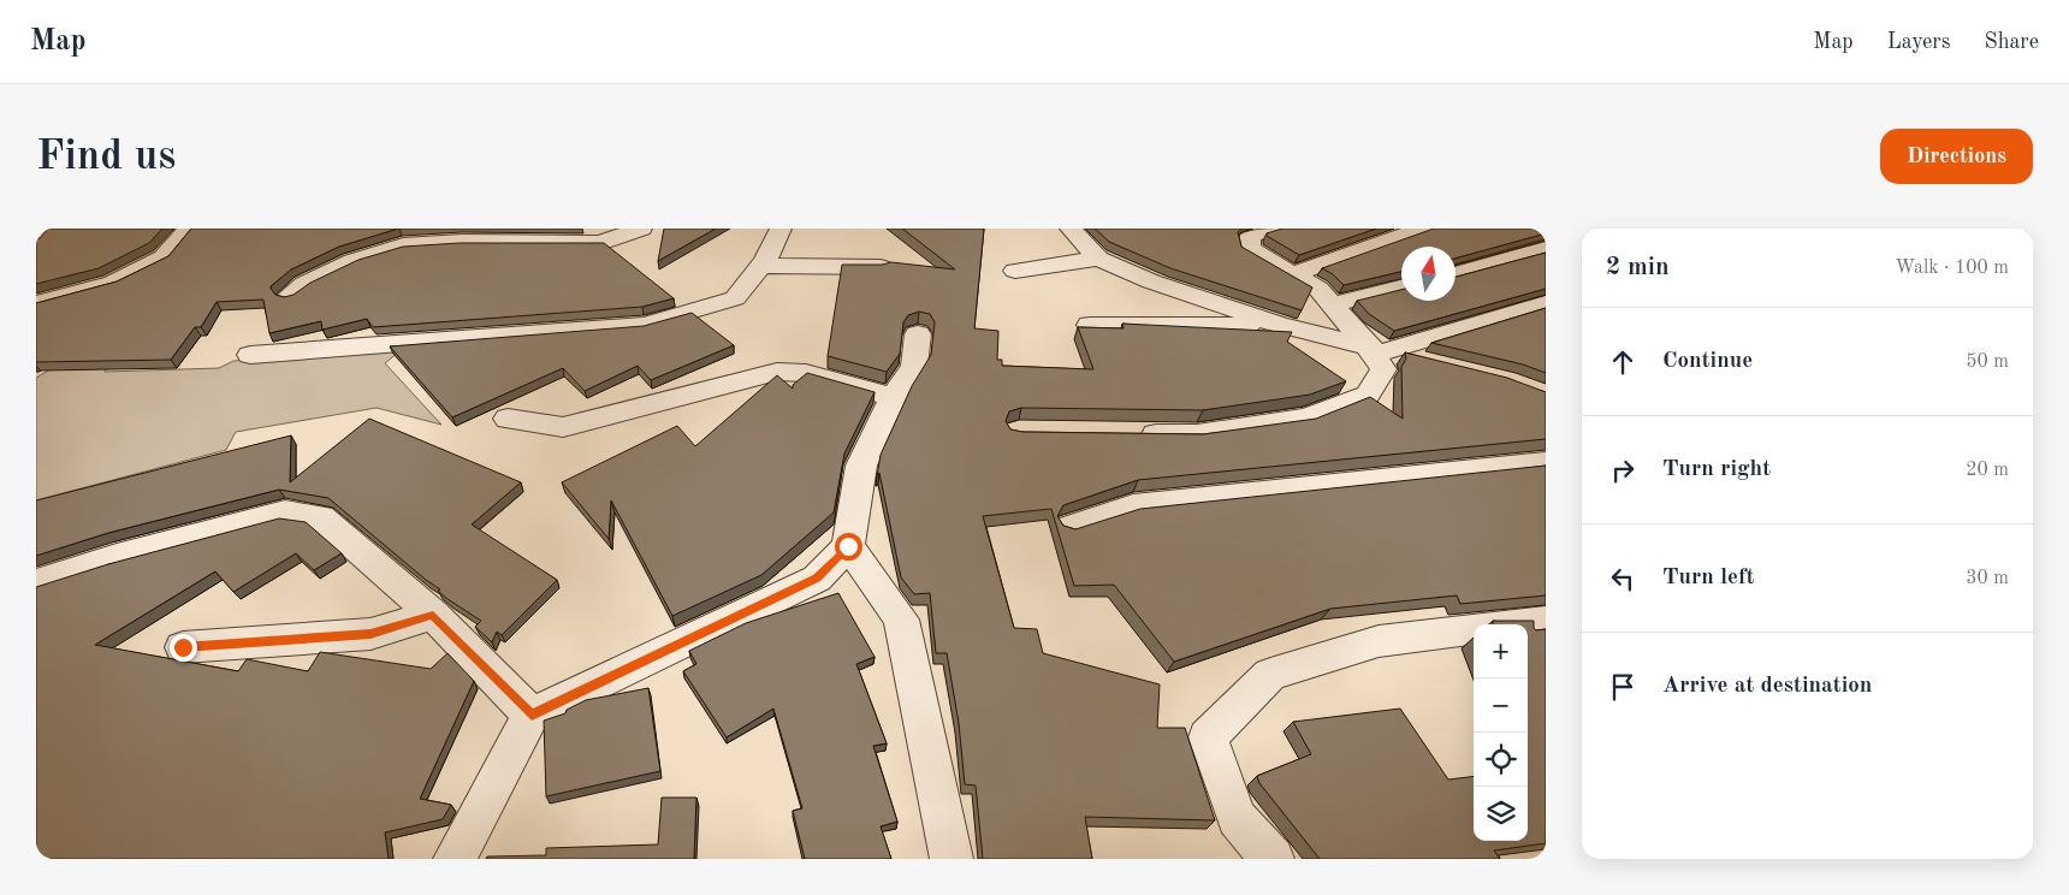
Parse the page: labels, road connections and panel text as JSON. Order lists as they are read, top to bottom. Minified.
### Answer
{"north":"top","page":{"header":"Map","nav":["Map","Layers","Share"],"buttons":"Directions","title":"Find us","heading":["2 min","Walk · 100 m"],"list":[["Continue","50 m"],["Turn right","20 m"],["Turn left","30 m"],"Arrive at destination"],"map_buttons":["+","−"]}}
